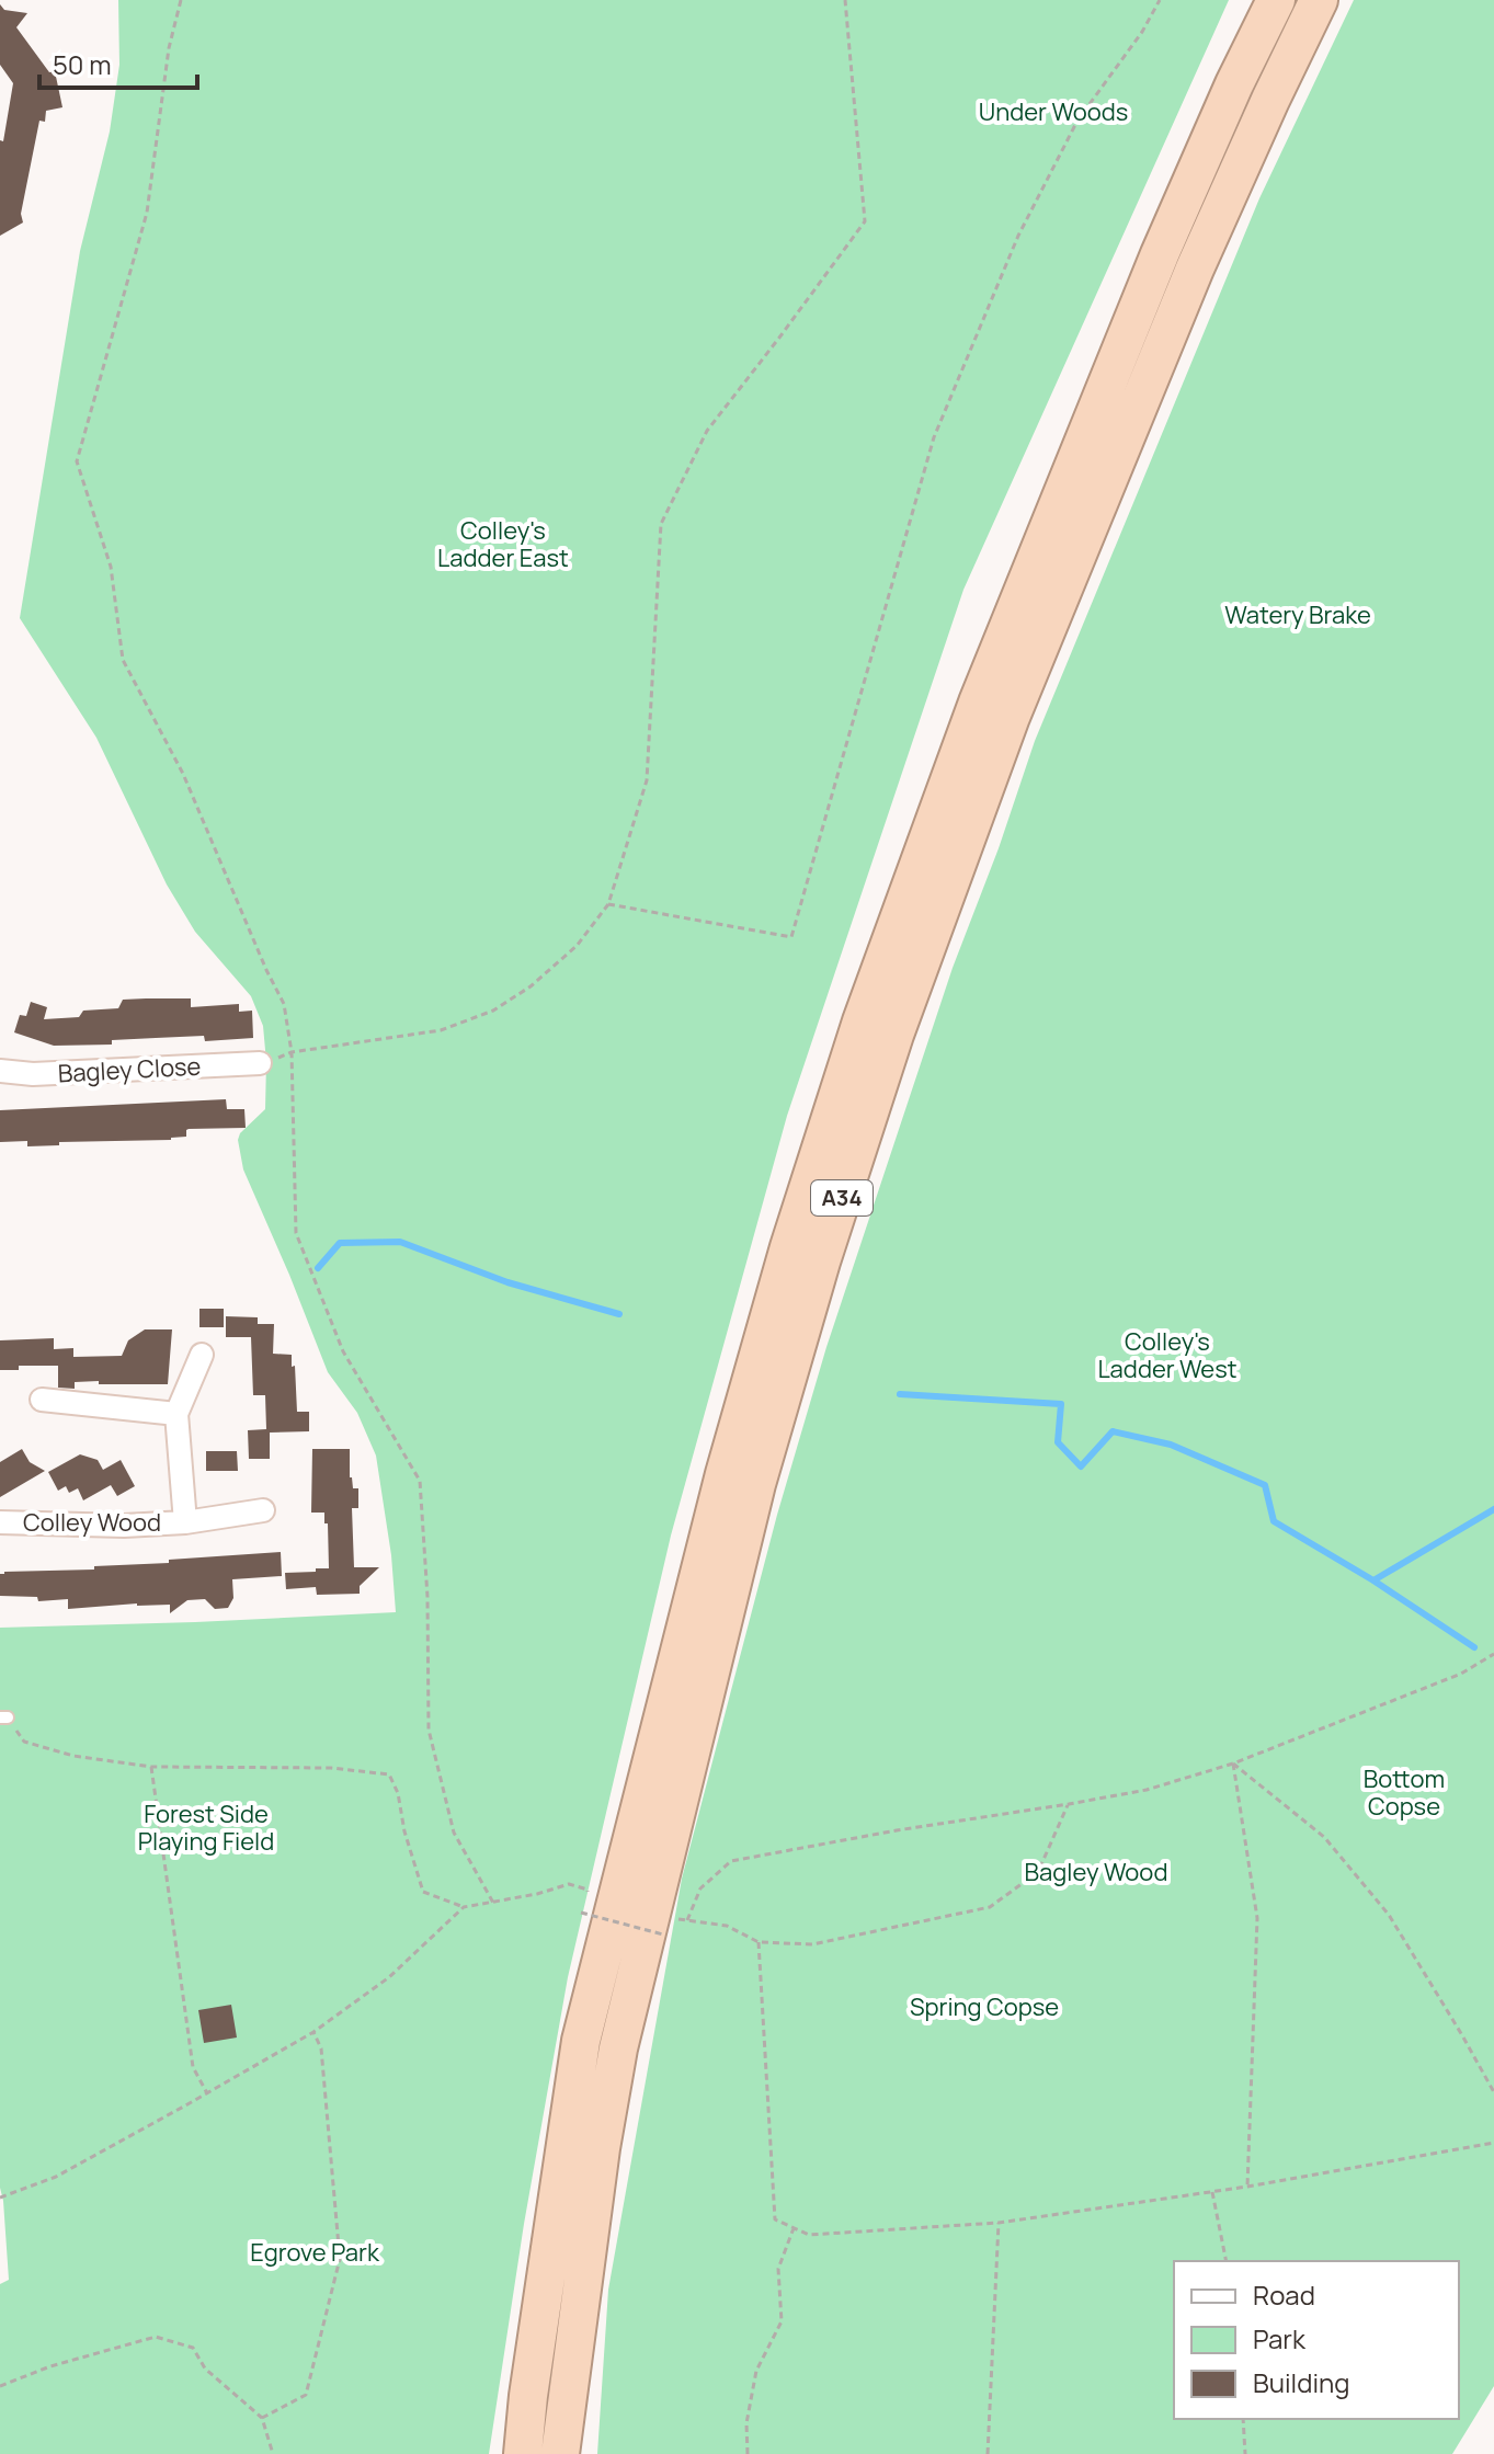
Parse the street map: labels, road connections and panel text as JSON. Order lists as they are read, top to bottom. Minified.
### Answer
{"streets":{"highway":["A34"],"street":["Bagley Close","Colley Wood"]},"parks":["Under Woods","Colley's Ladder East","Watery Brake","Colley's Ladder West","Bottom Copse","Forest Side Playing Field","Bagley Wood","Spring Copse","Egrove Park"],"legend":["Road","Park","Building"],"scale_bar":"50 m"}
